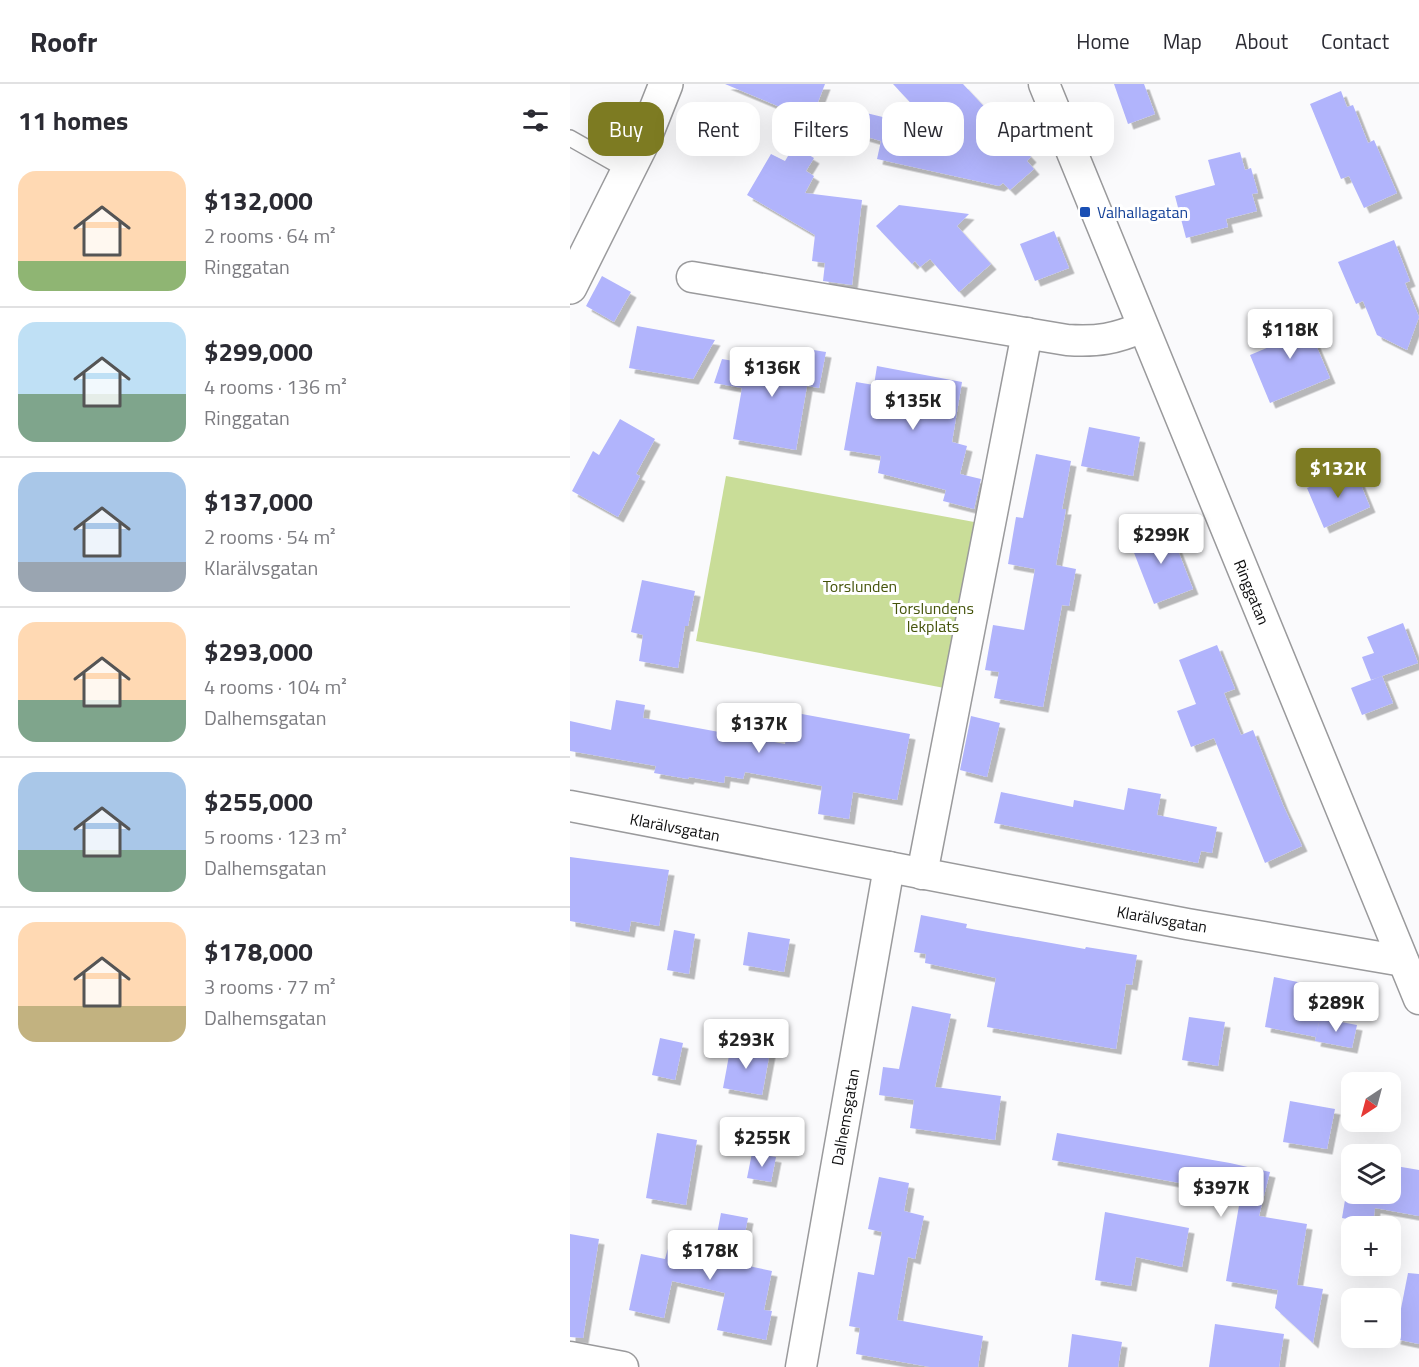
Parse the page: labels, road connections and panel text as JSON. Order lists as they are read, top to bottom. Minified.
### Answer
{"streets":{"street":["Ringgatan","Klarälvsgatan","Dalhemsgatan"]},"crossings":[["Ringgatan","Klarälvsgatan"],["Klarälvsgatan","Dalhemsgatan"]],"parks":["Torslunden","Torslundens lekplats"],"places":{"transit":["Valhallagatan"]},"north":"bottom left","page":{"header":"Roofr","nav":["Home","Map","About","Contact"],"heading":"11 homes","chip":["Buy","Rent","Filters","New","Apartment"],"list":[{"name":"$132,000","note":"2 rooms · 64 m² · Ringgatan"},{"name":"$299,000","note":"4 rooms · 136 m² · Ringgatan"},{"name":"$137,000","note":"2 rooms · 54 m² · Klarälvsgatan"},{"name":"$293,000","note":"4 rooms · 104 m² · Dalhemsgatan"},{"name":"$255,000","note":"5 rooms · 123 m² · Dalhemsgatan"},{"name":"$178,000","note":"3 rooms · 77 m² · Dalhemsgatan"}],"price":["$118K","$136K","$135K","$132K","$299K","$137K","$289K","$293K","$255K","$397K","$178K"],"map_buttons":["+","−"]}}
